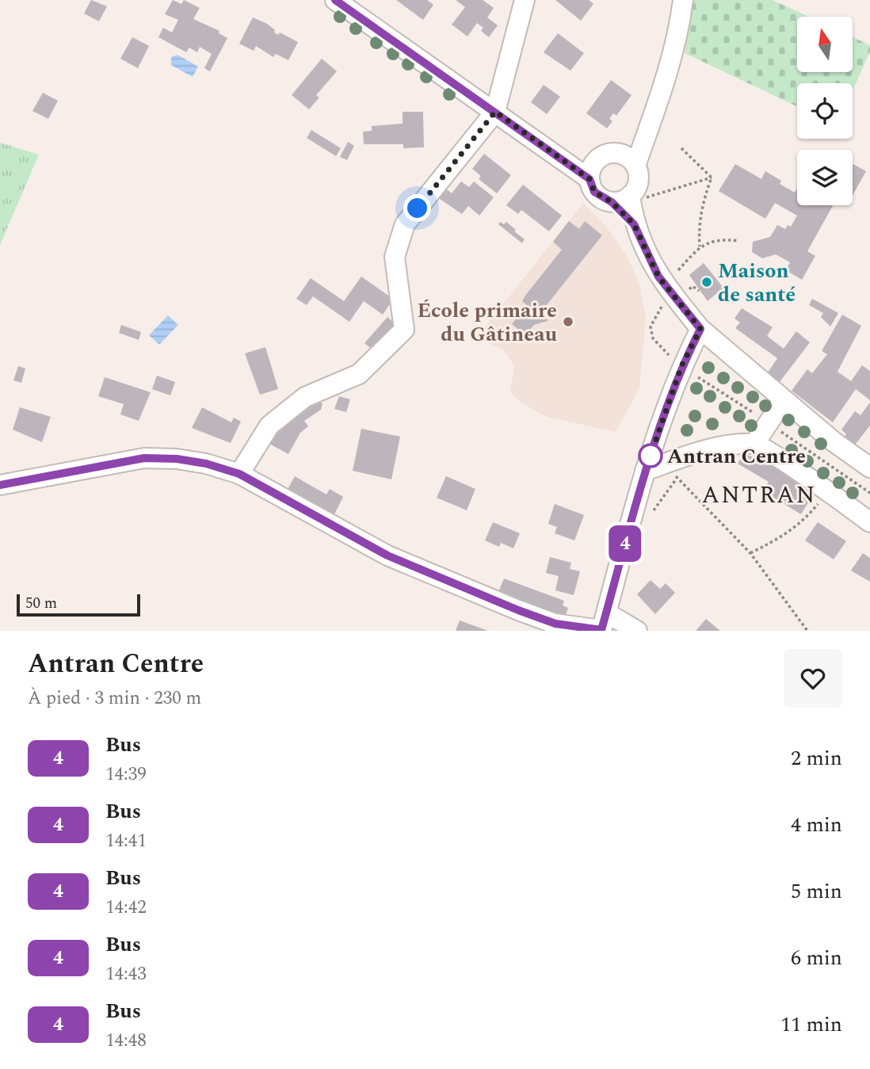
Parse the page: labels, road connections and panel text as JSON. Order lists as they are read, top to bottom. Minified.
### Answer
{"districts":["ANTRAN"],"places":["Maison de santé","École primaire du Gâtineau","Antran Centre"],"lines":["bus line 4"],"scale_bar":"50 m","north":"top","page":{"on_map":"4","scale":"50 m","heading":["Antran Centre","À pied · 3 min · 230 m"],"list":[{"mark":"4","name":"Bus","note":"14:39","value":"2 min"},{"mark":"4","name":"Bus","note":"14:41","value":"4 min"},{"mark":"4","name":"Bus","note":"14:42","value":"5 min"},{"mark":"4","name":"Bus","note":"14:43","value":"6 min"},{"mark":"4","name":"Bus","note":"14:48","value":"11 min"}]}}
